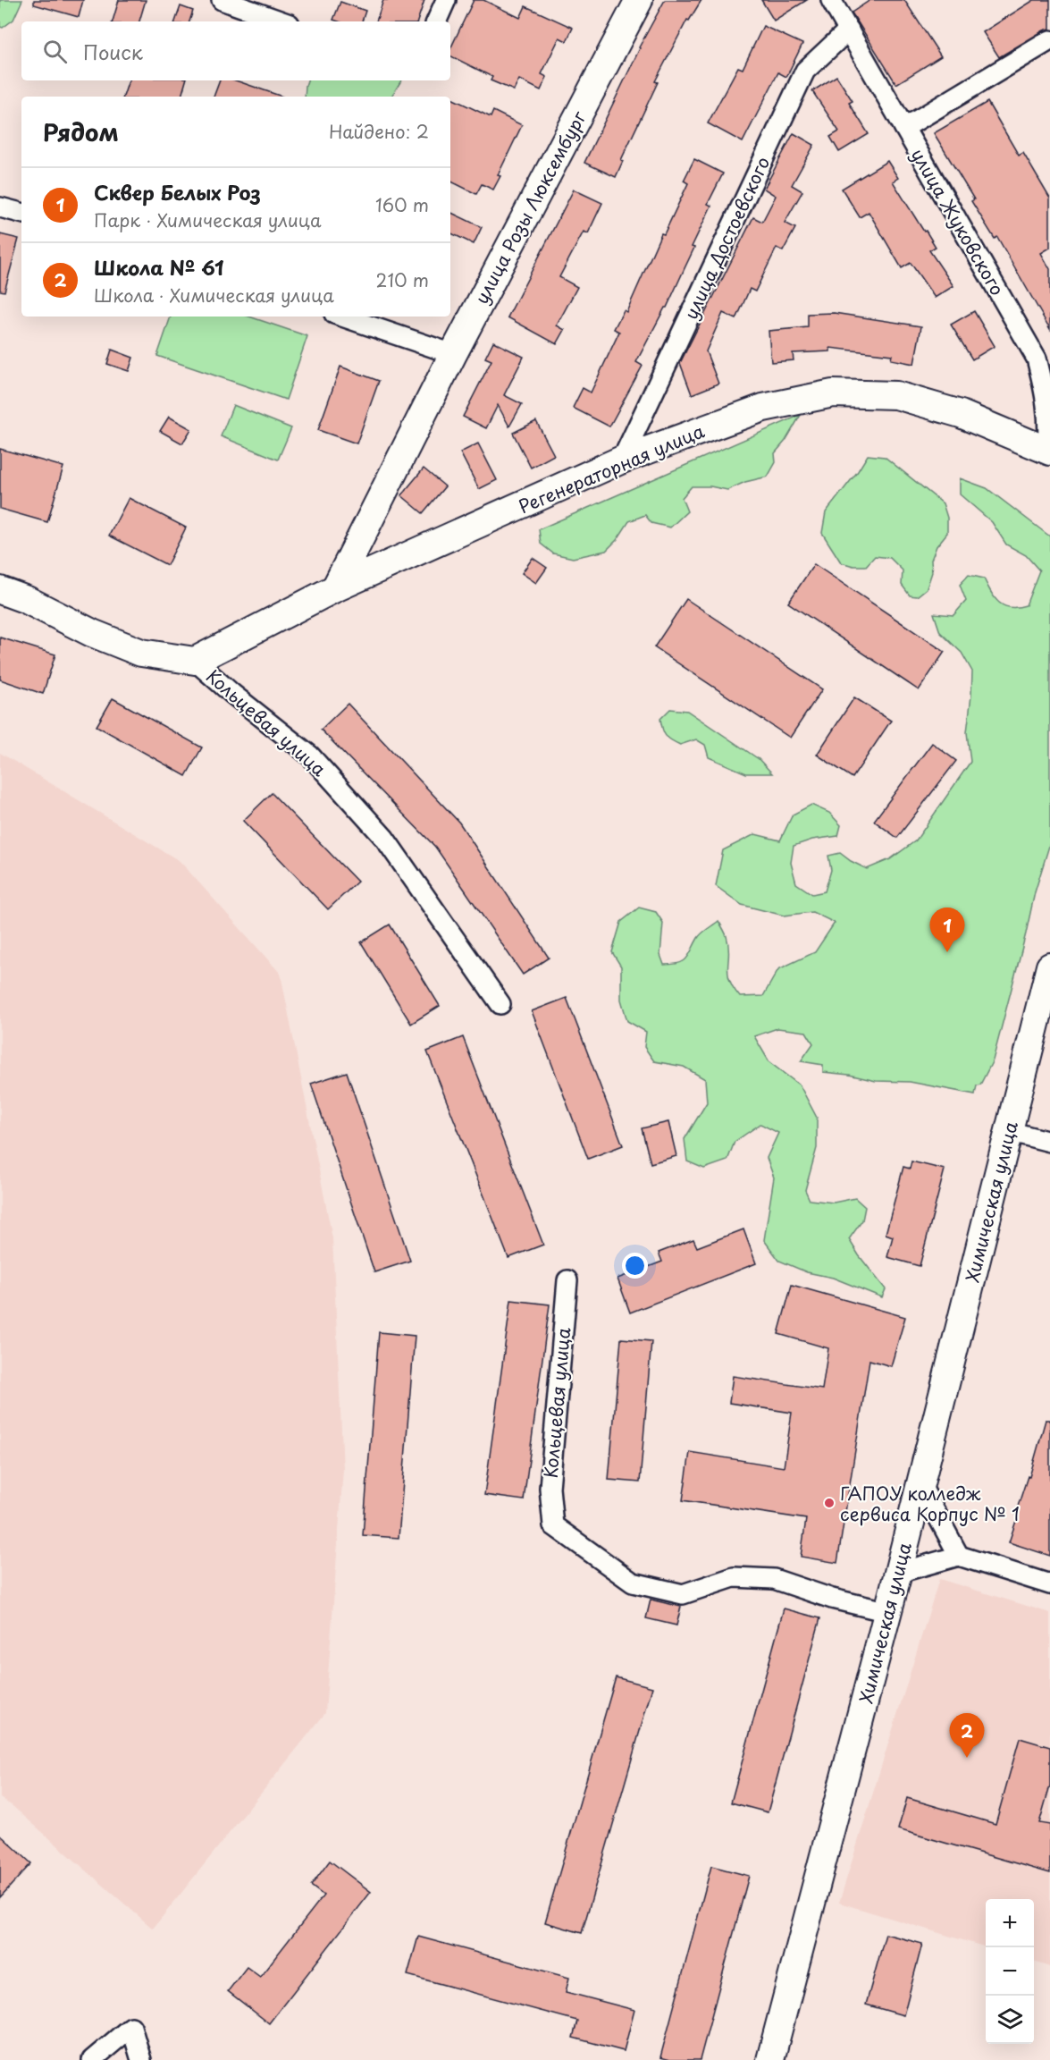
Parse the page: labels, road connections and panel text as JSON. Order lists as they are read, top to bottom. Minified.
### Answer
{"streets":{"street":["улица Розы Люксембург","улица Жуковского","улица Достоевского","Регенераторная улица","Кольцевая улица","Химическая улица"]},"crossings":[["улица Розы Люксембург","Регенераторная улица"],["улица Жуковского","улица Достоевского"],["улица Жуковского","Регенераторная улица"],["улица Достоевского","Регенераторная улица"],["Регенераторная улица","Кольцевая улица"],["Кольцевая улица","Химическая улица"]],"places":["ГАПОУ колледж сервиса Корпус № 1"],"page":{"search":"Поиск","heading":["Рядом","Найдено: 2"],"list":[{"mark":"1","name":"Сквер Белых Роз","note":"Парк · Химическая улица","value":"160 m"},{"mark":"2","name":"Школа № 61","note":"Школа · Химическая улица","value":"210 m"}],"pins":["1","2"],"map_buttons":["+","−"]}}
